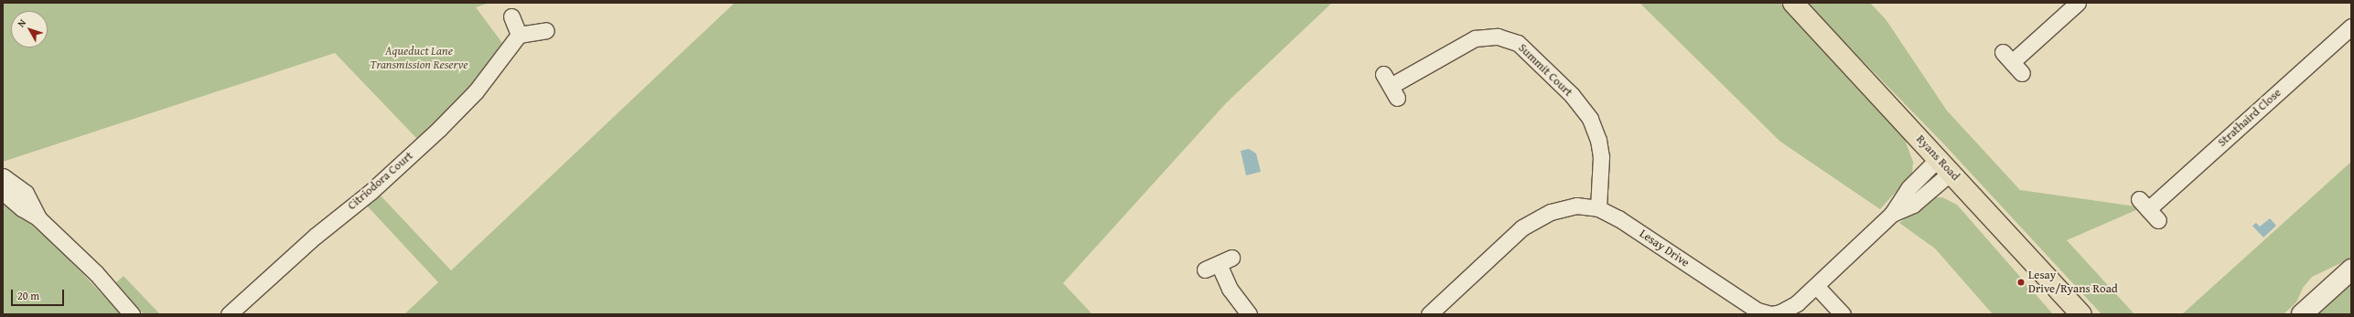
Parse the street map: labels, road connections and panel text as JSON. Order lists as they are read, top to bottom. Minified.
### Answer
{"streets":{"main road":["Ryans Road"],"street":["Summit Court","Strathaird Close","Citriodora Court","Lesay Drive"]},"crossings":[["Summit Court","Lesay Drive"],["Ryans Road","Lesay Drive"]],"parks":["Aqueduct Lane Transmission Reserve"],"places":["Lesay Drive/Ryans Road"],"scale_bar":"20 m","north":"top left"}
